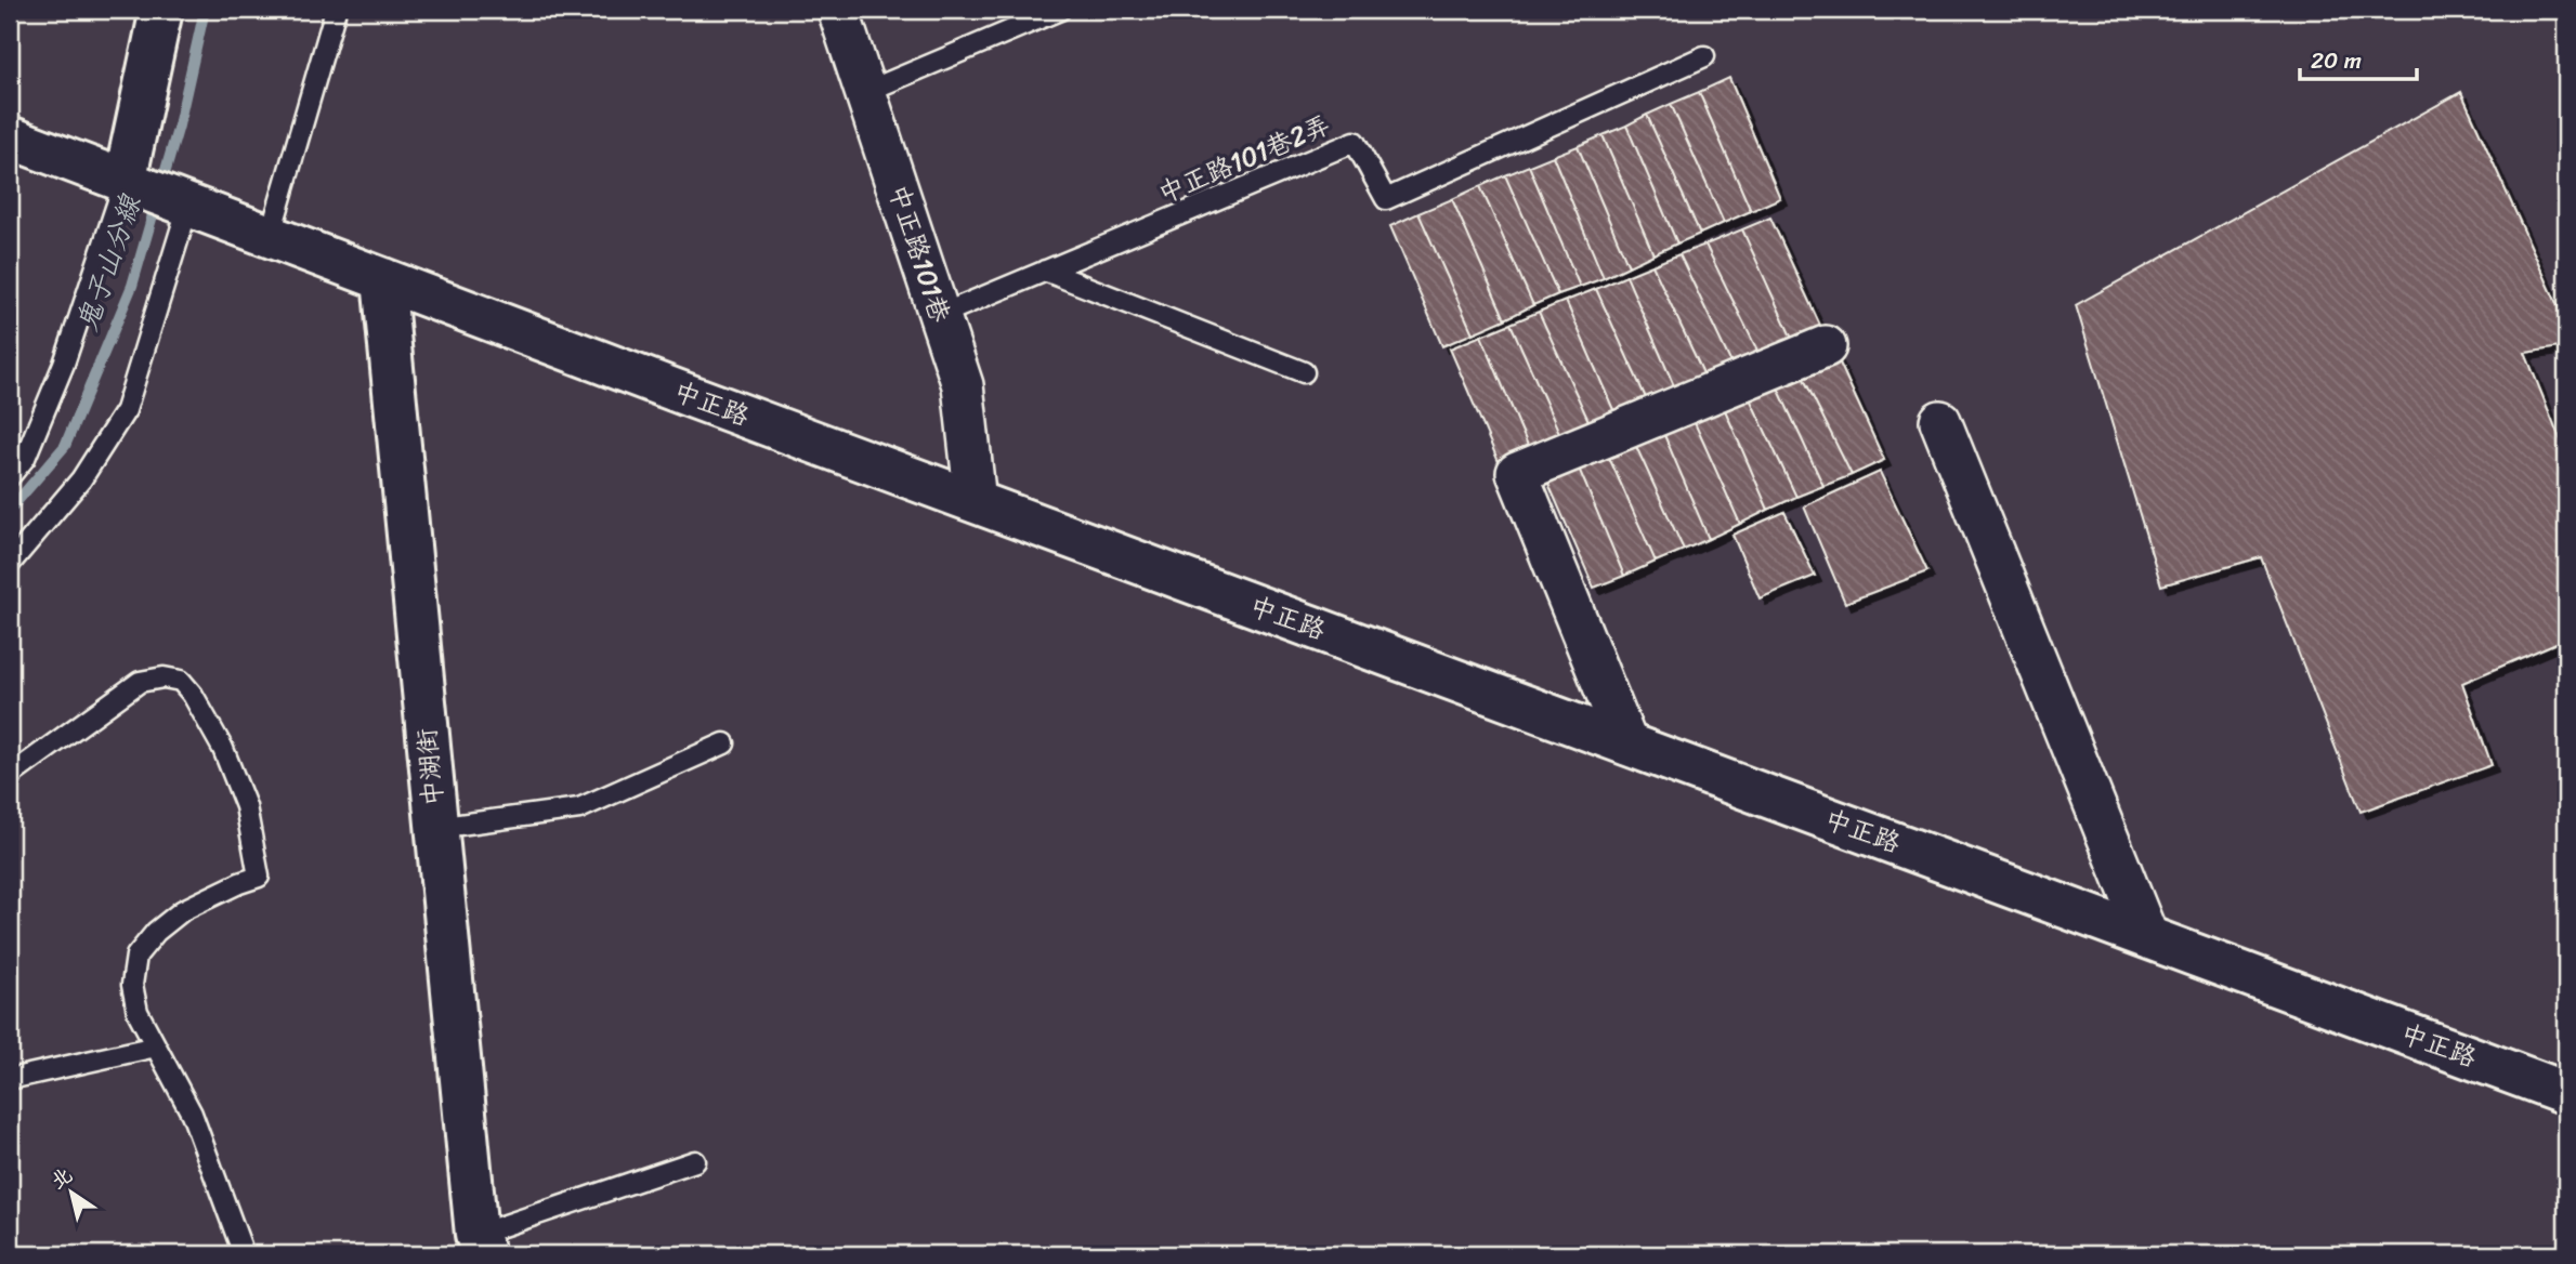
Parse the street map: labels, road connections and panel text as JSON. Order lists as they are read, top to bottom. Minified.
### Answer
{"streets":{"main road":["中正路","中湖街"],"street":["中正路101巷"],"lane":["中正路101巷2弄"]},"crossings":[["中正路101巷2弄","中正路101巷"],["中正路101巷","中正路"],["中正路","中湖街"]],"water":["鬼子山分線"],"scale_bar":"20 m","north":"top left"}
